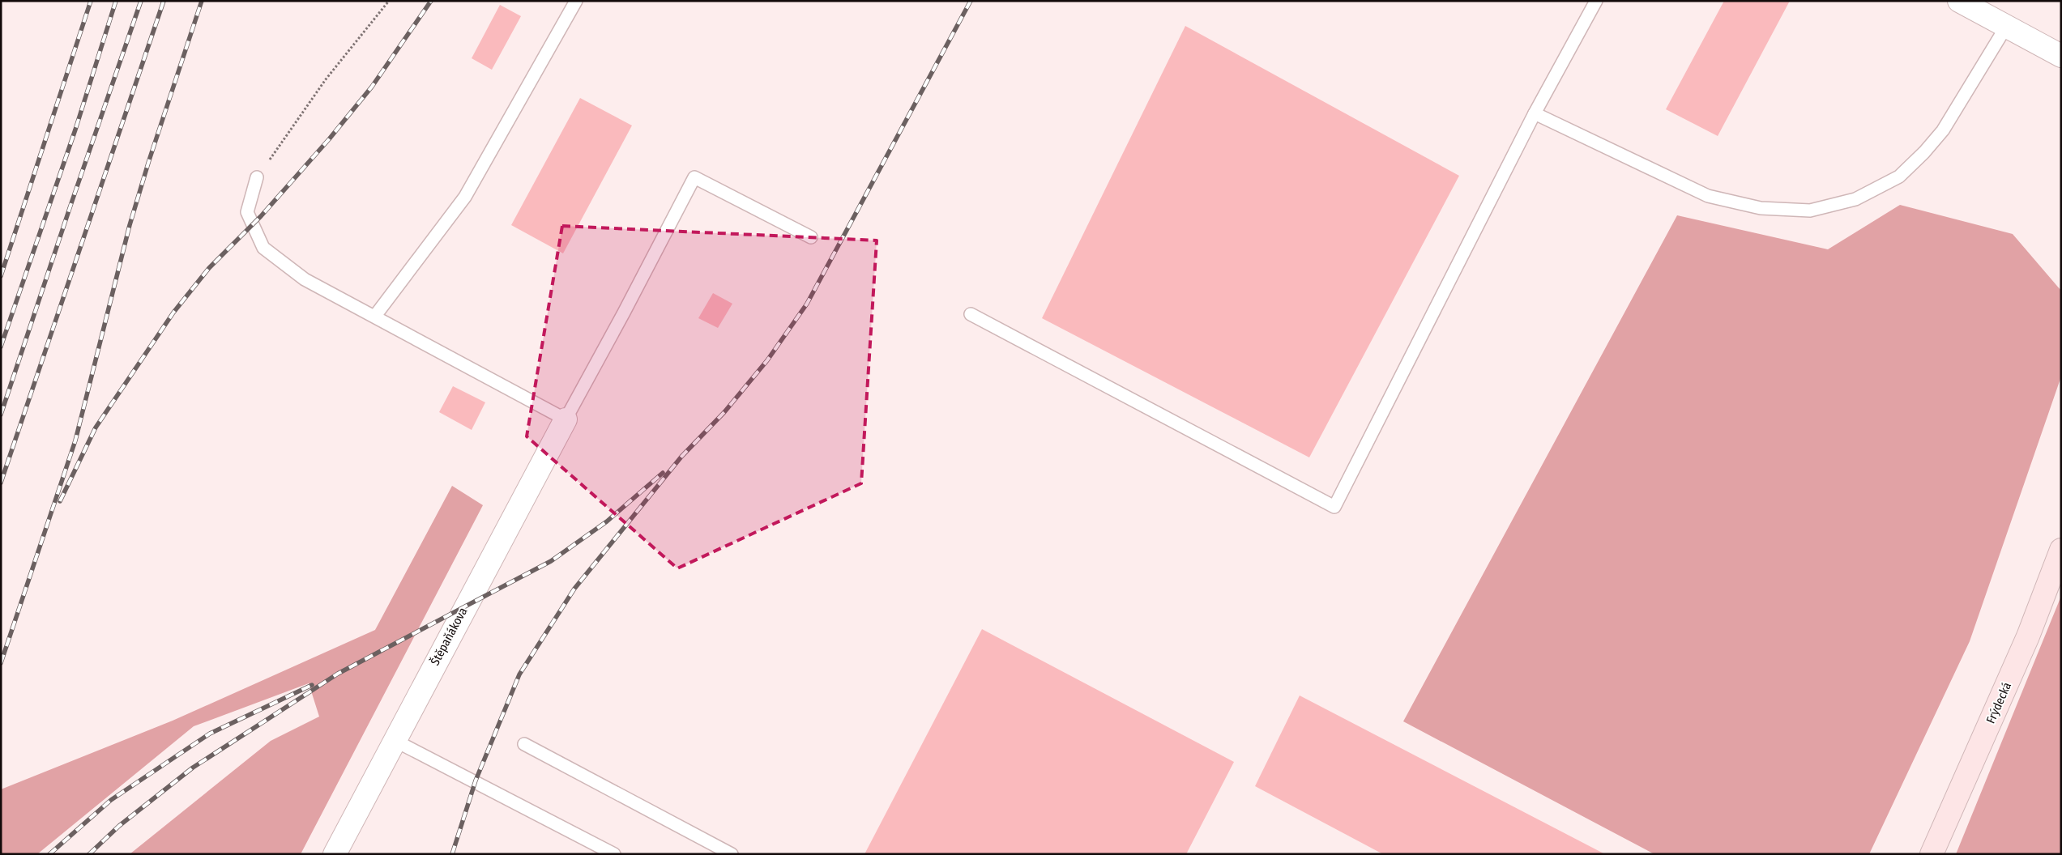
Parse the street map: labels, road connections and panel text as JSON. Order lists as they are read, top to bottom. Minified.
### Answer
{"streets":{"main road":["Frýdecká"],"street":["Štěpaňákova"]}}
